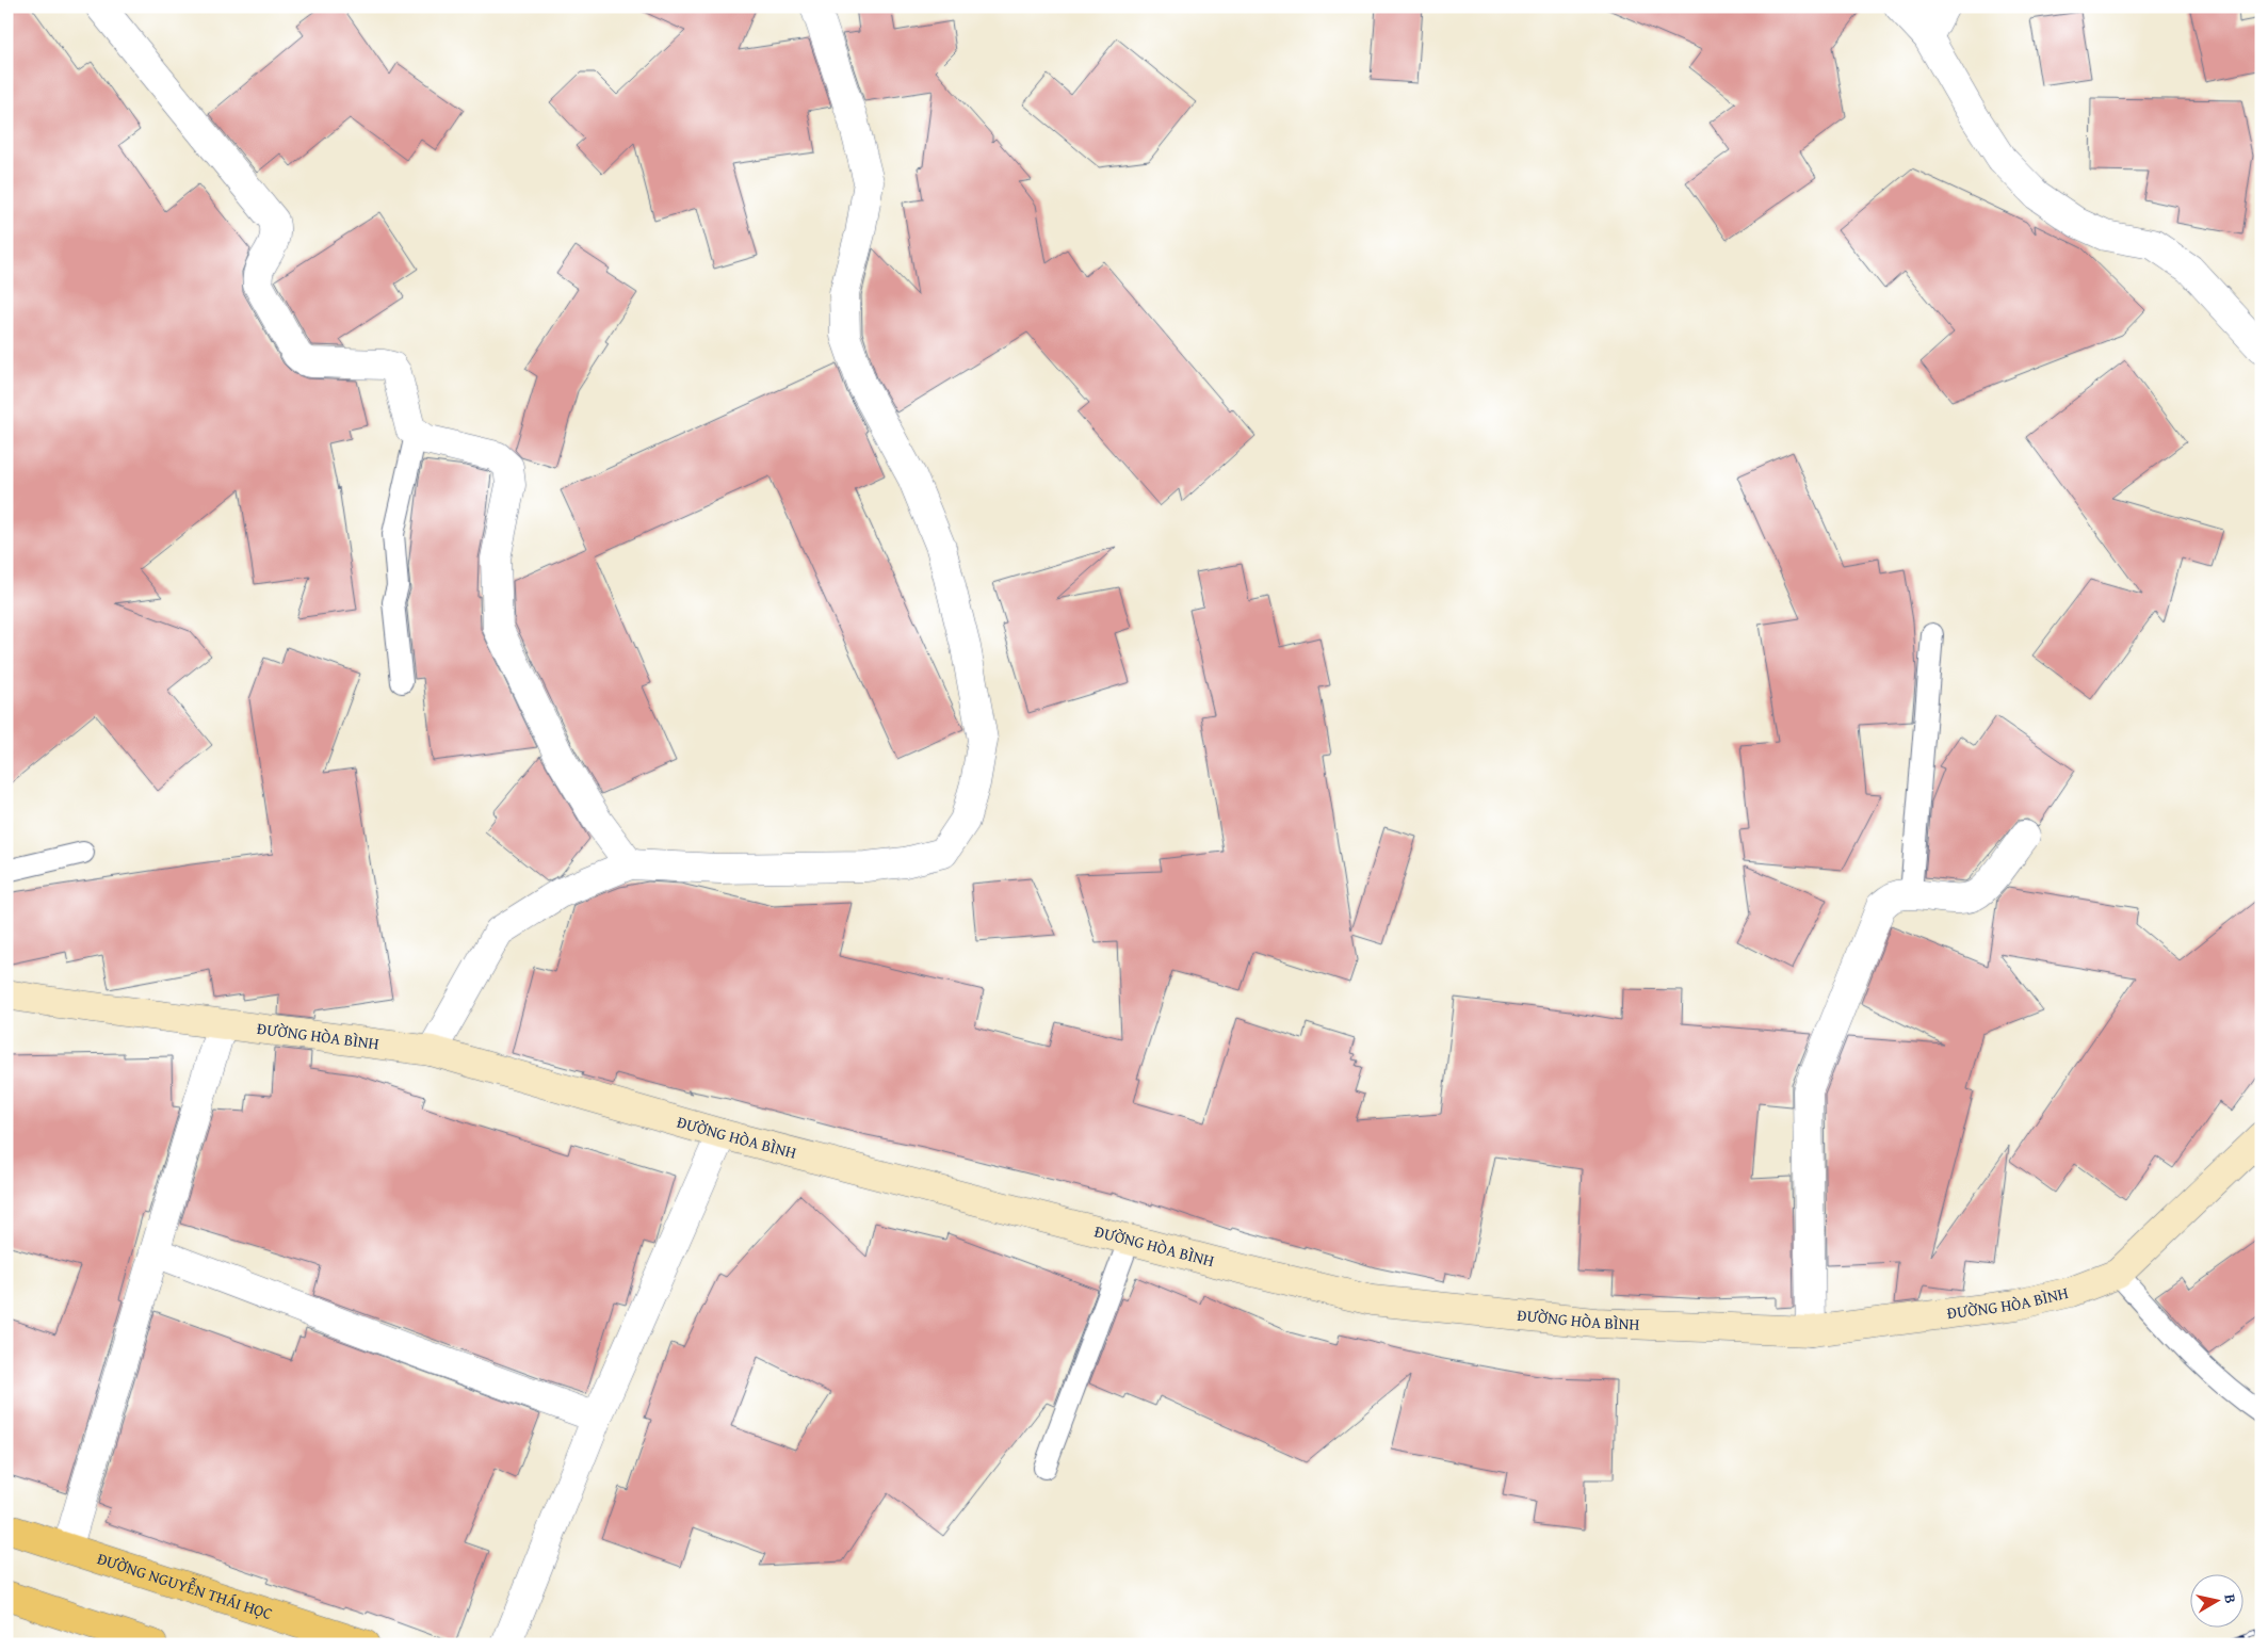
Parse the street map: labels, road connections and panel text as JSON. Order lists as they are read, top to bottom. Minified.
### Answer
{"streets":{"main road":["ĐƯỜNG NGUYỄN THÁI HỌC"],"street":["ĐƯỜNG HÒA BÌNH"]},"north":"right"}
